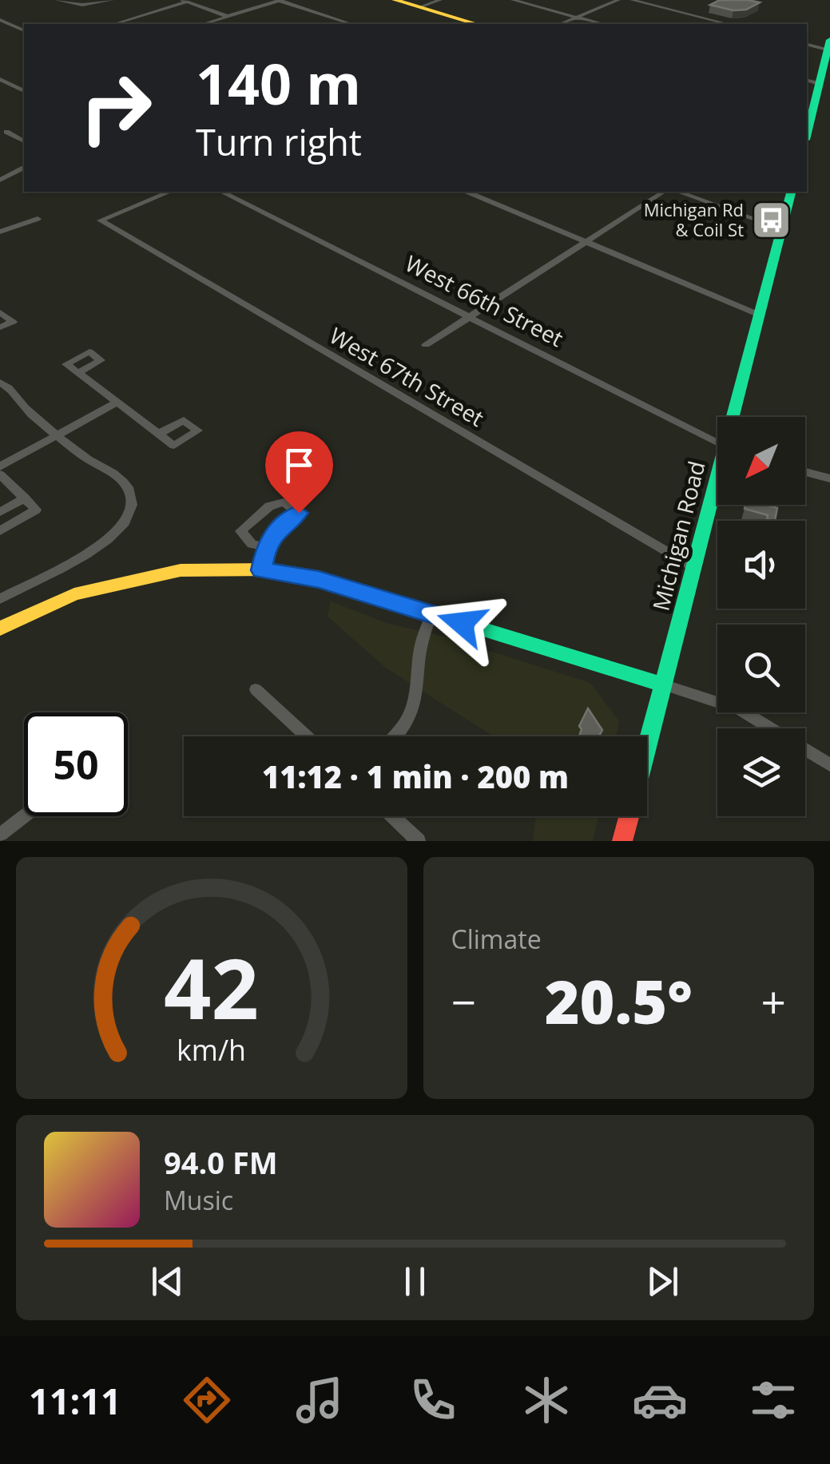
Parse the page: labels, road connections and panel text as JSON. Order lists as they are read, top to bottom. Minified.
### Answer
{"streets":{"main road":["Michigan Road"],"street":["West 66th Street","West 67th Street"]},"crossings":[["West 67th Street","Michigan Road"]],"places":{"bus stop":["Michigan Rd & Coil St"]},"north":"bottom left","page":{"turn":["140 m","Turn right"],"limit":"50","trip":"11:12 · 1 min · 200 m","tile":"Climate","heat":["−","20.5°","+"],"song":["94.0 FM","Music"],"tabs":"11:11","gauge":["42","km/h"]}}
